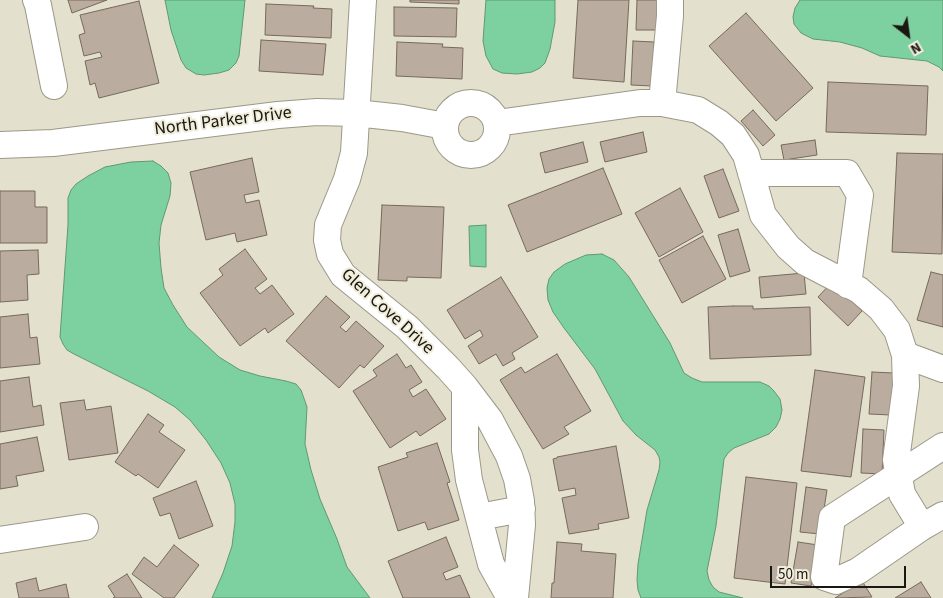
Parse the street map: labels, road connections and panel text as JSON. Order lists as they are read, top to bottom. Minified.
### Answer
{"streets":{"street":["North Parker Drive","Glen Cove Drive"]},"crossings":[["North Parker Drive","Glen Cove Drive"]],"scale_bar":"50 m","north":"bottom right"}
